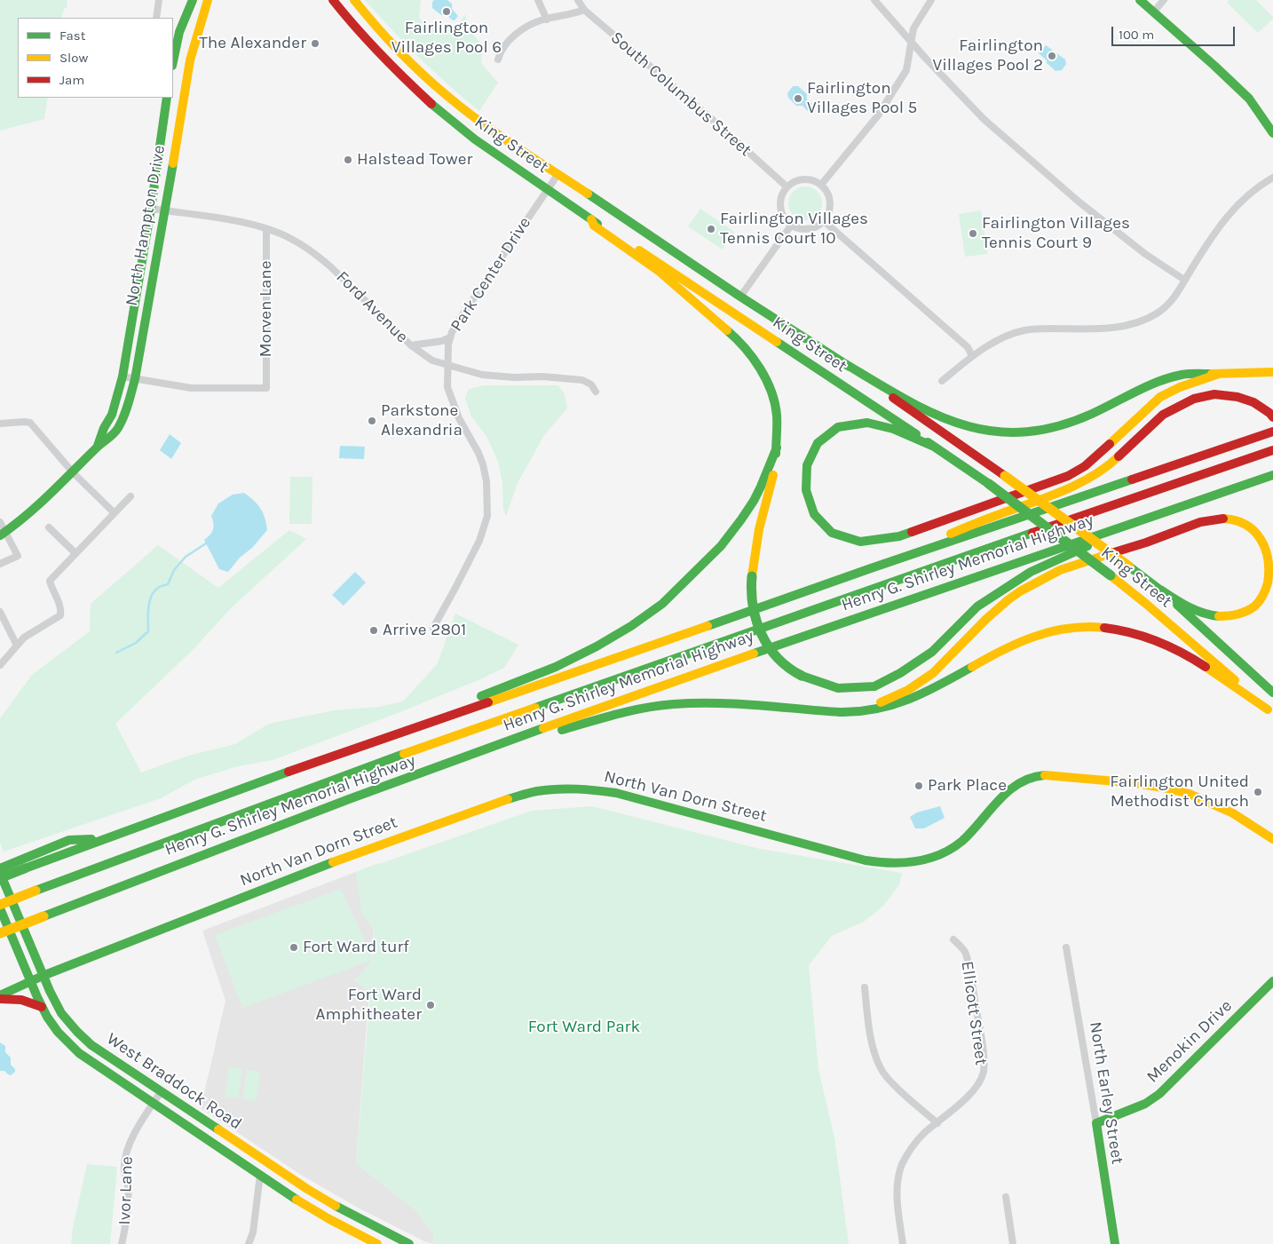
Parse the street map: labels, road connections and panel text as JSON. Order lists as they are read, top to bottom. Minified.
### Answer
{"streets":{"main road":["King Street","North Hampton Drive","Henry G. Shirley Memorial Highway","North Van Dorn Street","Menokin Drive","West Braddock Road","North Earley Street"],"street":["South Columbus Street","Park Center Drive","Ford Avenue","Morven Lane","Ellicott Street","Ivor Lane"]},"crossings":[["King Street","Park Center Drive"],["North Hampton Drive","Ford Avenue"],["North Hampton Drive","Morven Lane"],["Park Center Drive","Ford Avenue"],["Ford Avenue","Morven Lane"],["North Van Dorn Street","West Braddock Road"],["Menokin Drive","North Earley Street"],["West Braddock Road","Ivor Lane"]],"parks":["Fort Ward Park"],"places":["Fairlington Villages Pool 6","The Alexander","Fairlington Villages Pool 2","Fairlington Villages Pool 5","Halstead Tower","Fairlington Villages Tennis Court 10","Fairlington Villages Tennis Court 9","Parkstone Alexandria","Arrive 2801","Park Place","Fairlington United Methodist Church","Fort Ward turf","Fort Ward Amphitheater"],"legend":["Fast","Slow","Jam"],"scale_bar":"100 m"}
